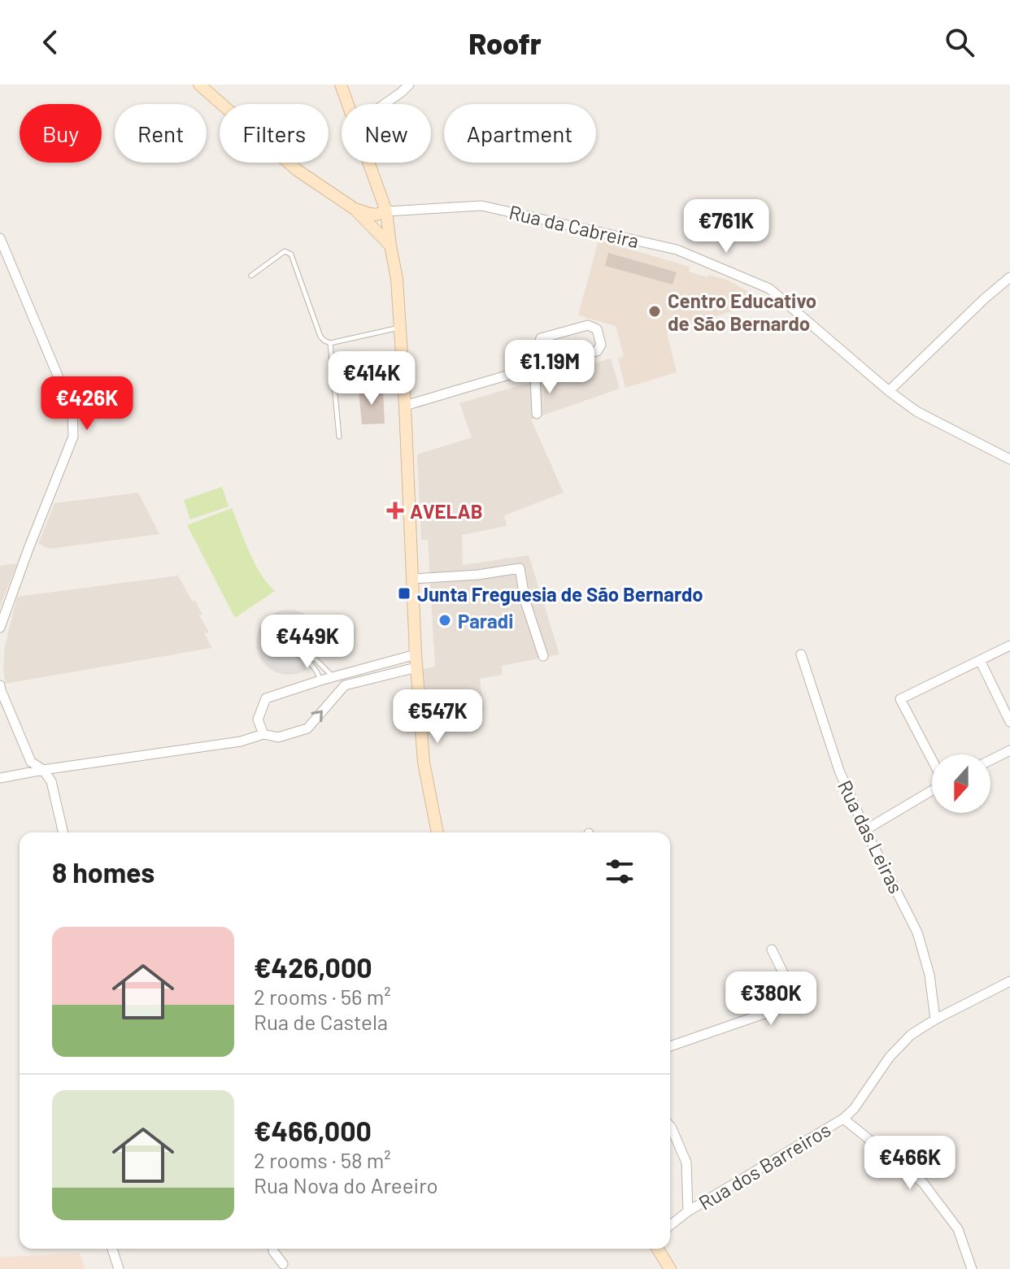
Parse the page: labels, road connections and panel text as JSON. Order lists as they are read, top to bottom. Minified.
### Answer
{"streets":{"street":["Rua da Cabreira","Rua das Leiras","Rua dos Barreiros"]},"crossings":[["Rua das Leiras","Rua dos Barreiros"]],"places":{"other":["Centro Educativo de São Bernardo","Paradi"],"health":["AVELAB"],"transit":["Junta Freguesia de São Bernardo"]},"north":"bottom","page":{"header":"Roofr","chip":["Buy","Rent","Filters","New","Apartment"],"price":["€761K","€1.19M","€414K","€426K","€449K","€547K","€380K","€466K"],"heading":"8 homes","list":[{"name":"€426,000","note":"2 rooms · 56 m² · Rua de Castela"},{"name":"€466,000","note":"2 rooms · 58 m² · Rua Nova do Areeiro"}]}}
